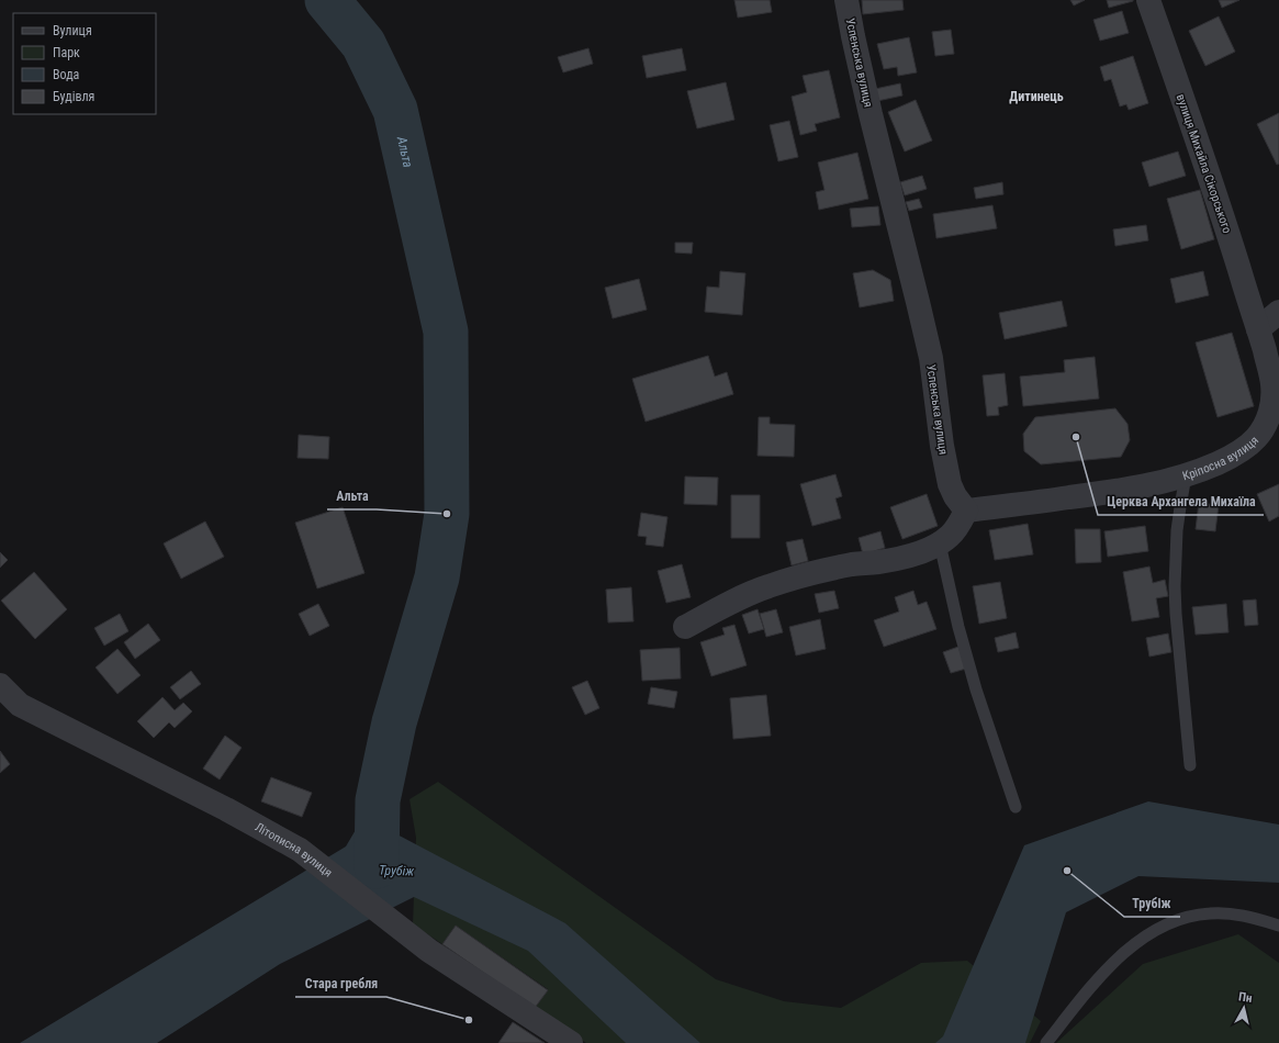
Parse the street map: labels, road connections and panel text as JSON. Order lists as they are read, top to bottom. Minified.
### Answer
{"streets":{"street":["Успенська вулиця","вулиця Михайла Сікорського","Кріпосна вулиця","Літописна вулиця"]},"crossings":[["Успенська вулиця","Кріпосна вулиця"],["вулиця Михайла Сікорського","Кріпосна вулиця"]],"districts":["Дитинець"],"water":["Альта","Трубіж"],"places":["Церква Архангела Михаїла","Альта","Трубіж","Стара гребля"],"legend":["Вулиця","Парк","Вода","Будівля"],"north":"top"}
